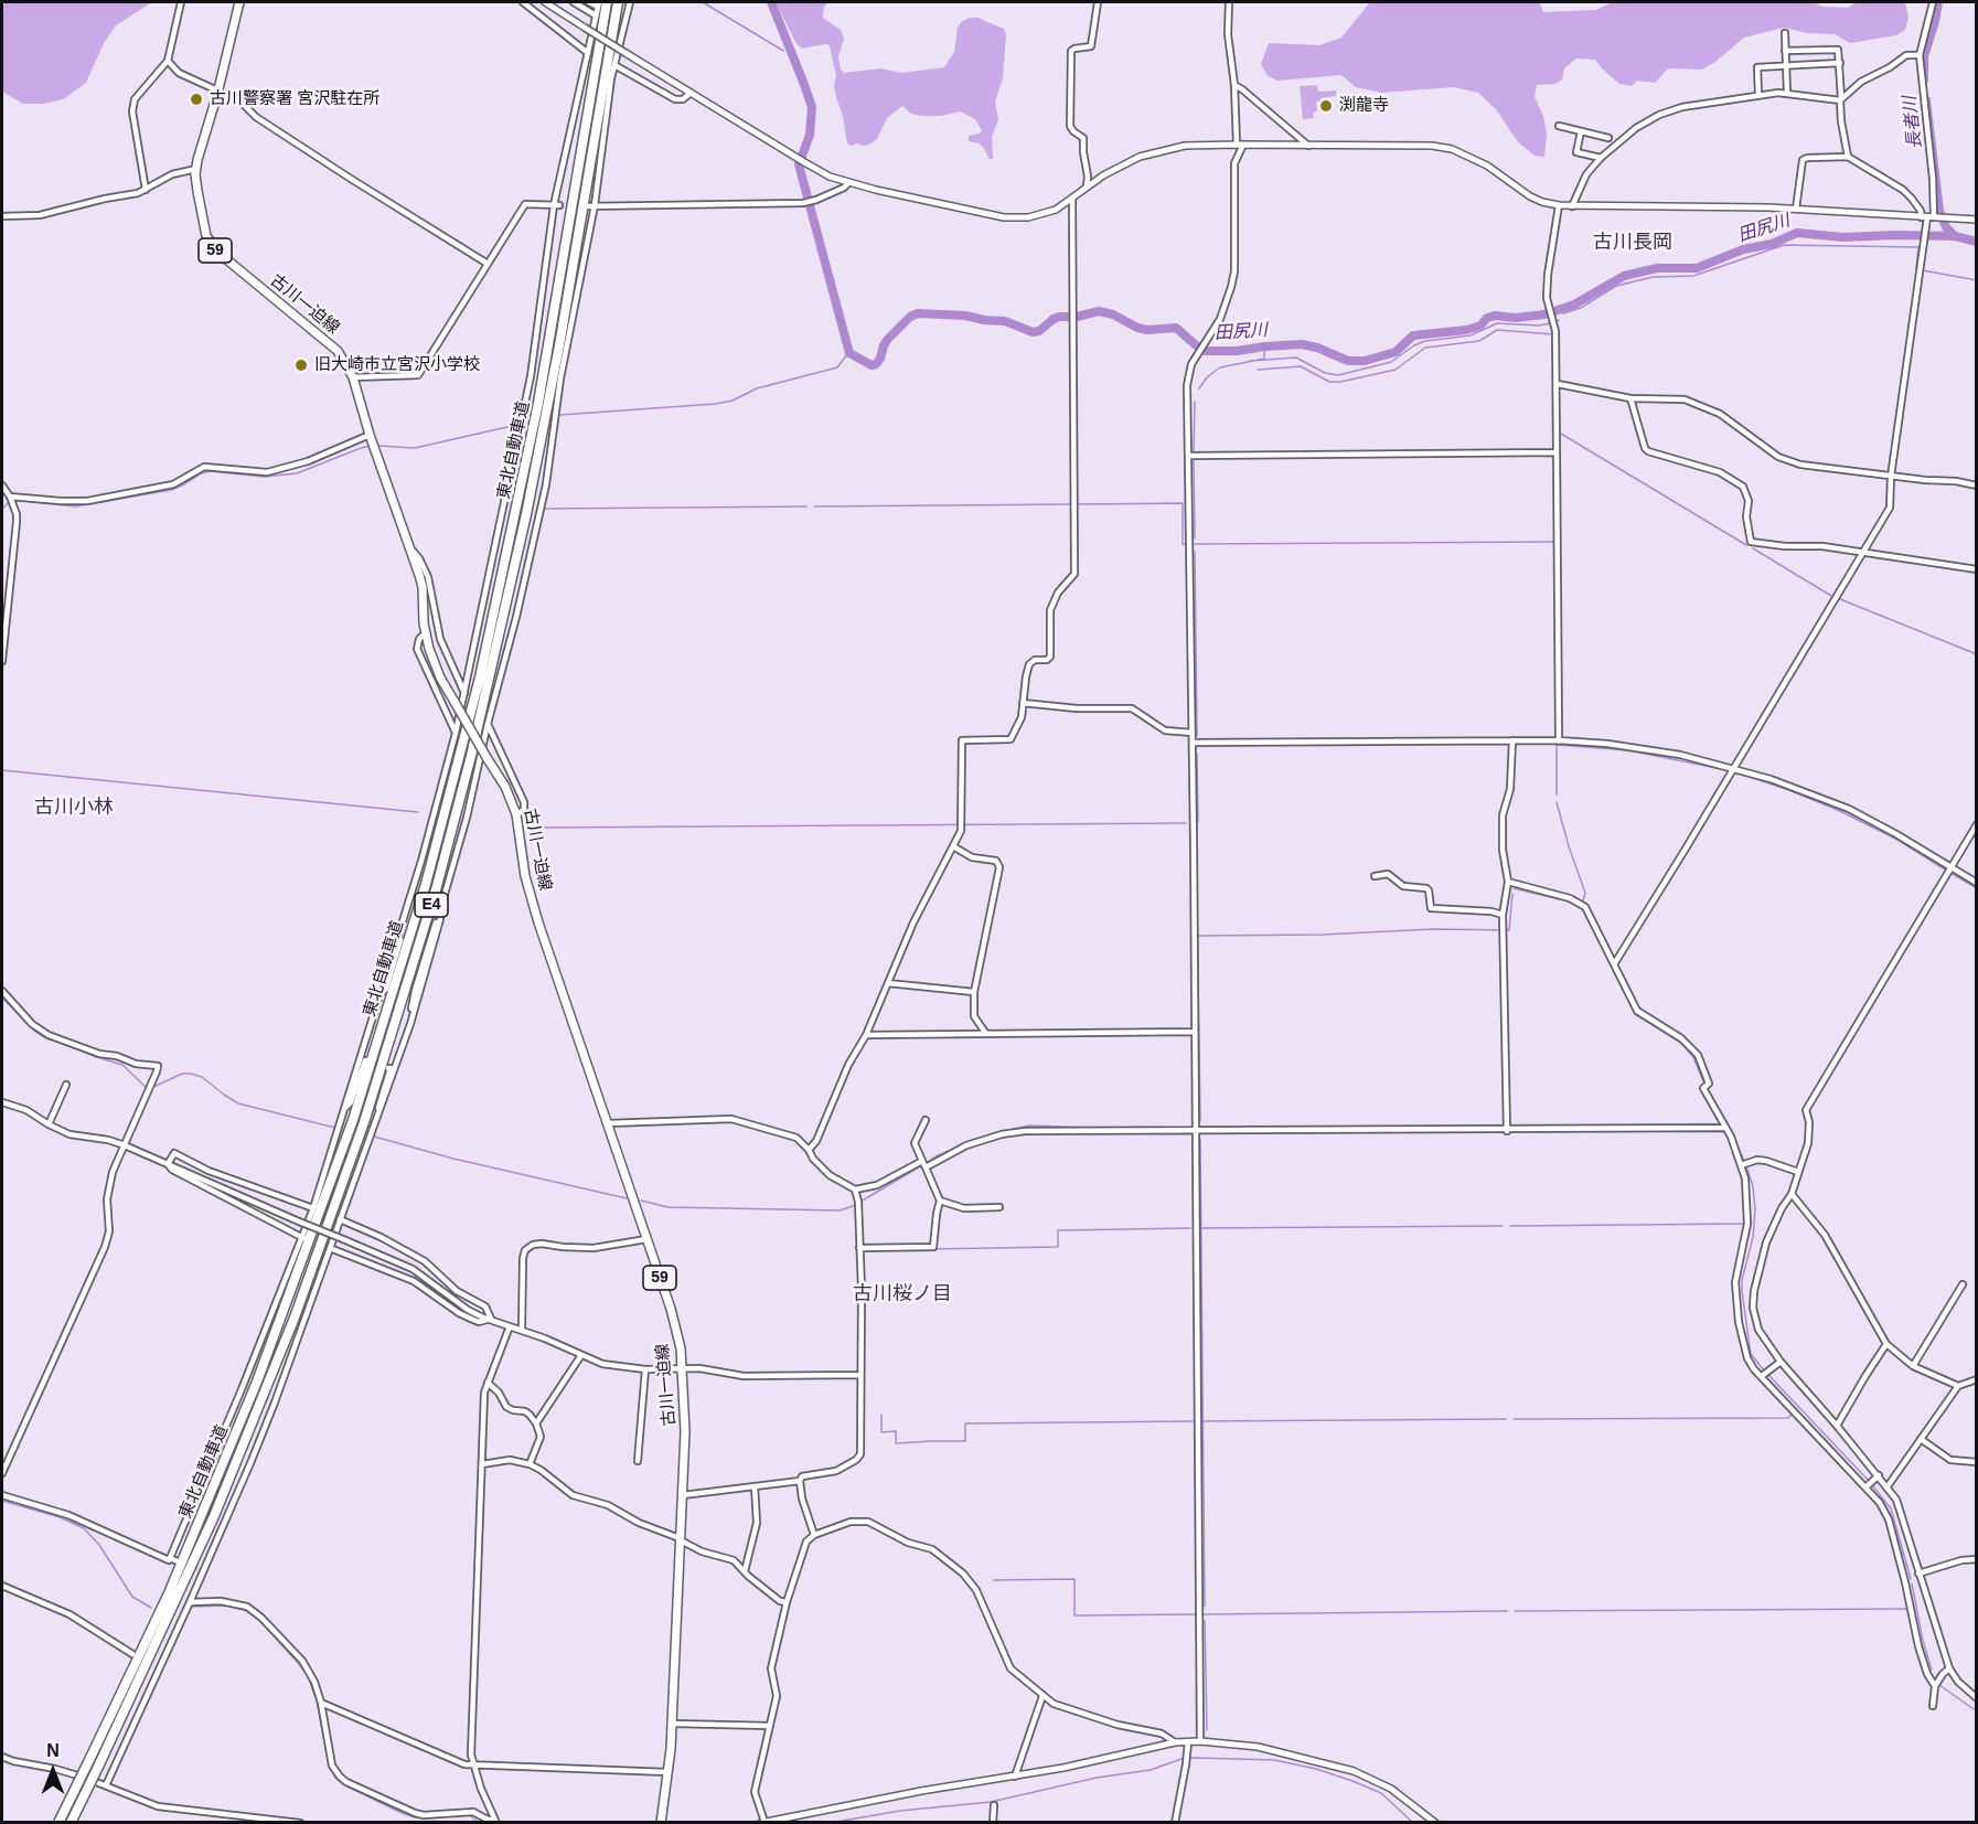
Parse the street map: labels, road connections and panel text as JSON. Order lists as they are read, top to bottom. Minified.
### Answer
{"streets":{"highway":["東北自動車道","E4"],"main road":["59","古川一迫線"]},"districts":["古川長岡","古川小林","古川桜ノ目"],"water":["長者川","田尻川"],"places":["古川警察署 宮沢駐在所","渕龍寺","旧大崎市立宮沢小学校"],"north":"top"}
